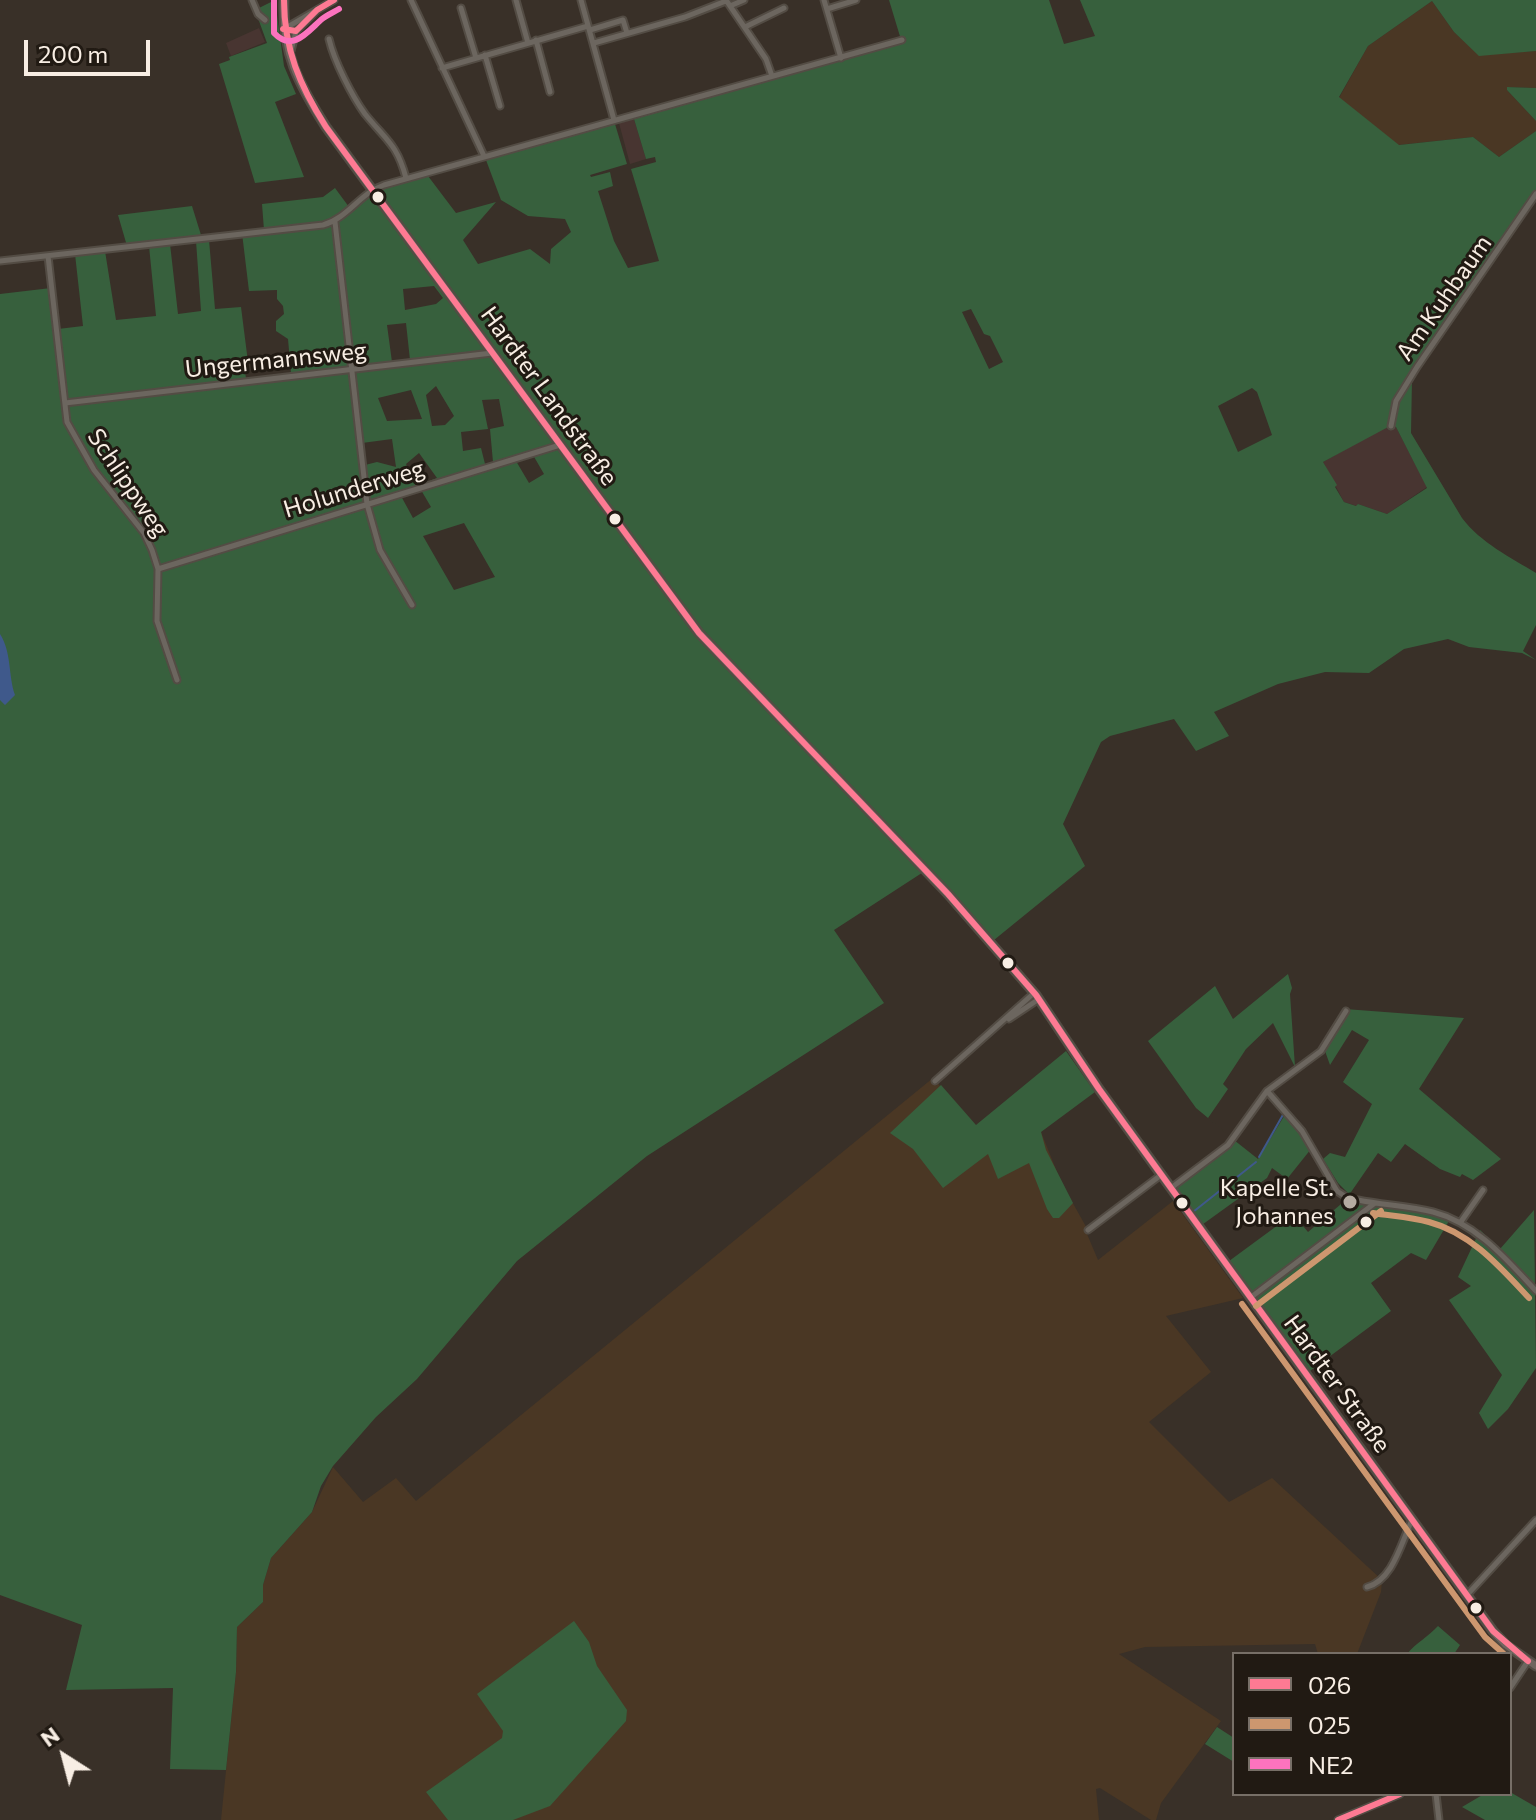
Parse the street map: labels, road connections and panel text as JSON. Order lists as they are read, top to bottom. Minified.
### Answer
{"streets":{"main road":["Hardter Landstraße","Hardter Straße"],"street":["Am Kuhbaum","Ungermannsweg","Schlippweg","Holunderweg"]},"crossings":[["Ungermannsweg","Hardter Landstraße"],["Ungermannsweg","Schlippweg"],["Hardter Landstraße","Holunderweg"],["Hardter Landstraße","Hardter Straße"],["Schlippweg","Holunderweg"]],"places":["Kapelle St. Johannes"],"lines":["transit line 026","transit line NE2","transit line 025"],"legend":["026","025","NE2"],"scale_bar":"200 m","north":"top left"}
